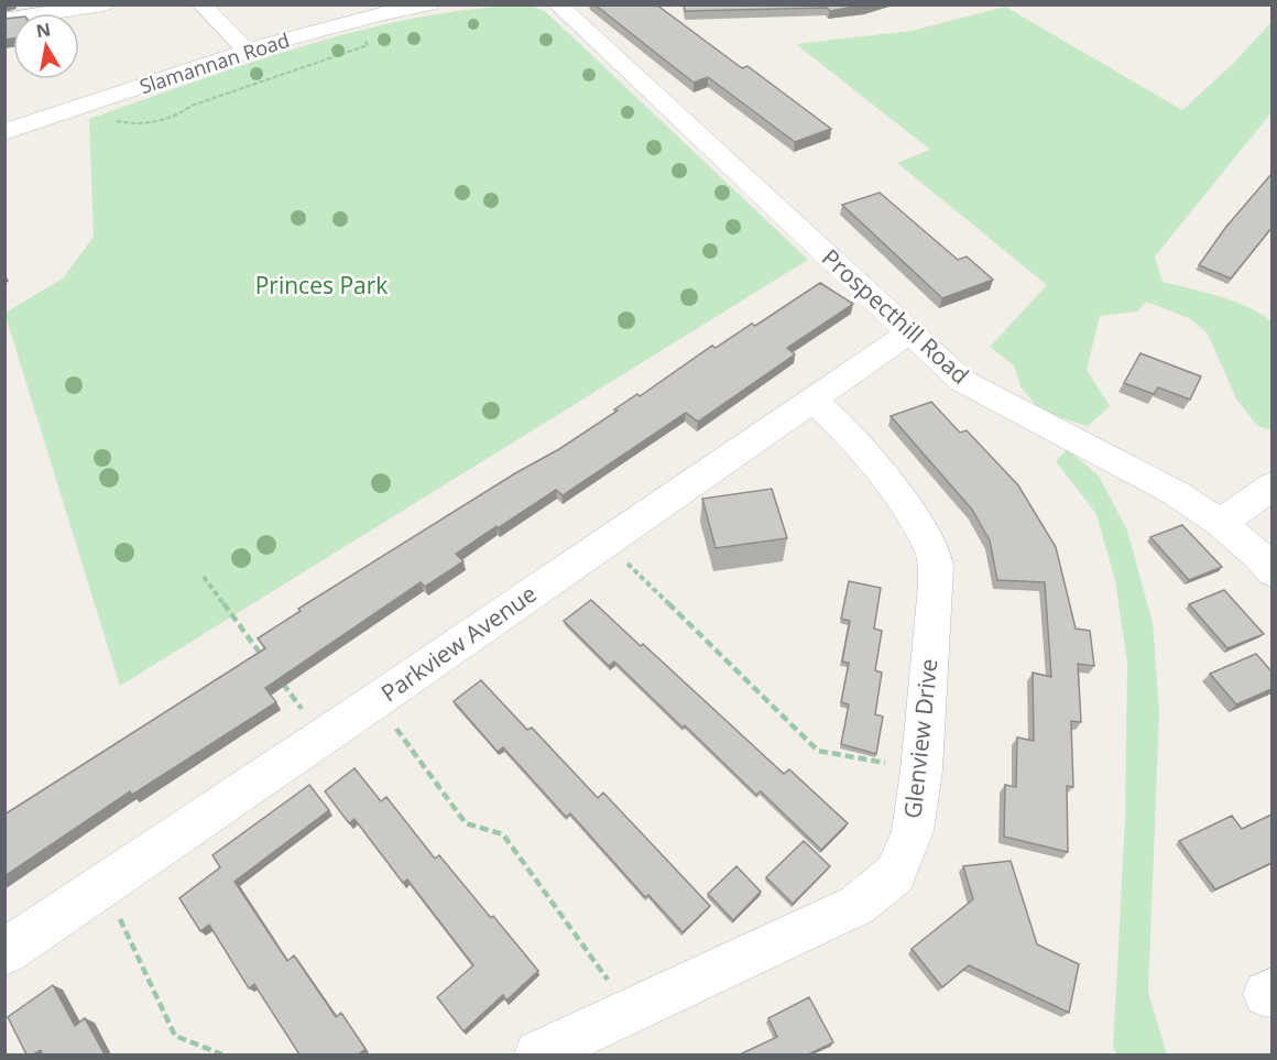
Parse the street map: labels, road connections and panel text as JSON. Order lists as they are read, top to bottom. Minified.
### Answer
{"streets":{"main road":["Slamannan Road"],"street":["Prospecthill Road","Parkview Avenue","Glenview Drive"]},"crossings":[["Prospecthill Road","Parkview Avenue"],["Parkview Avenue","Glenview Drive"]],"parks":["Princes Park"],"north":"top"}
